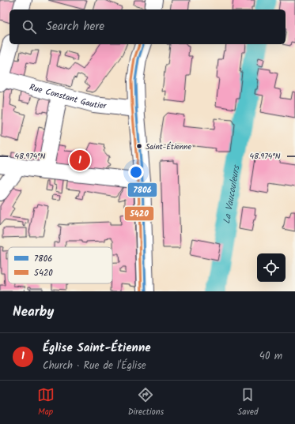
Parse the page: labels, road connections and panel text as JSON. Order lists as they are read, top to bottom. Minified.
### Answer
{"streets":{"street":["Rue Constant Gautier"]},"water":["La Vaucouleurs"],"places":["Saint-Étienne"],"lines":["transit line 7806","transit line 5420"],"legend":["7806","5420"],"page":{"search":"Search here","pins":"1","heading":"Nearby","list":[{"mark":"1","name":"Église Saint-Étienne","note":"Church · Rue de l'Église","value":"40 m"}],"nav":["Map","Directions","Saved"]},"coordinates":["48.974°N"]}
